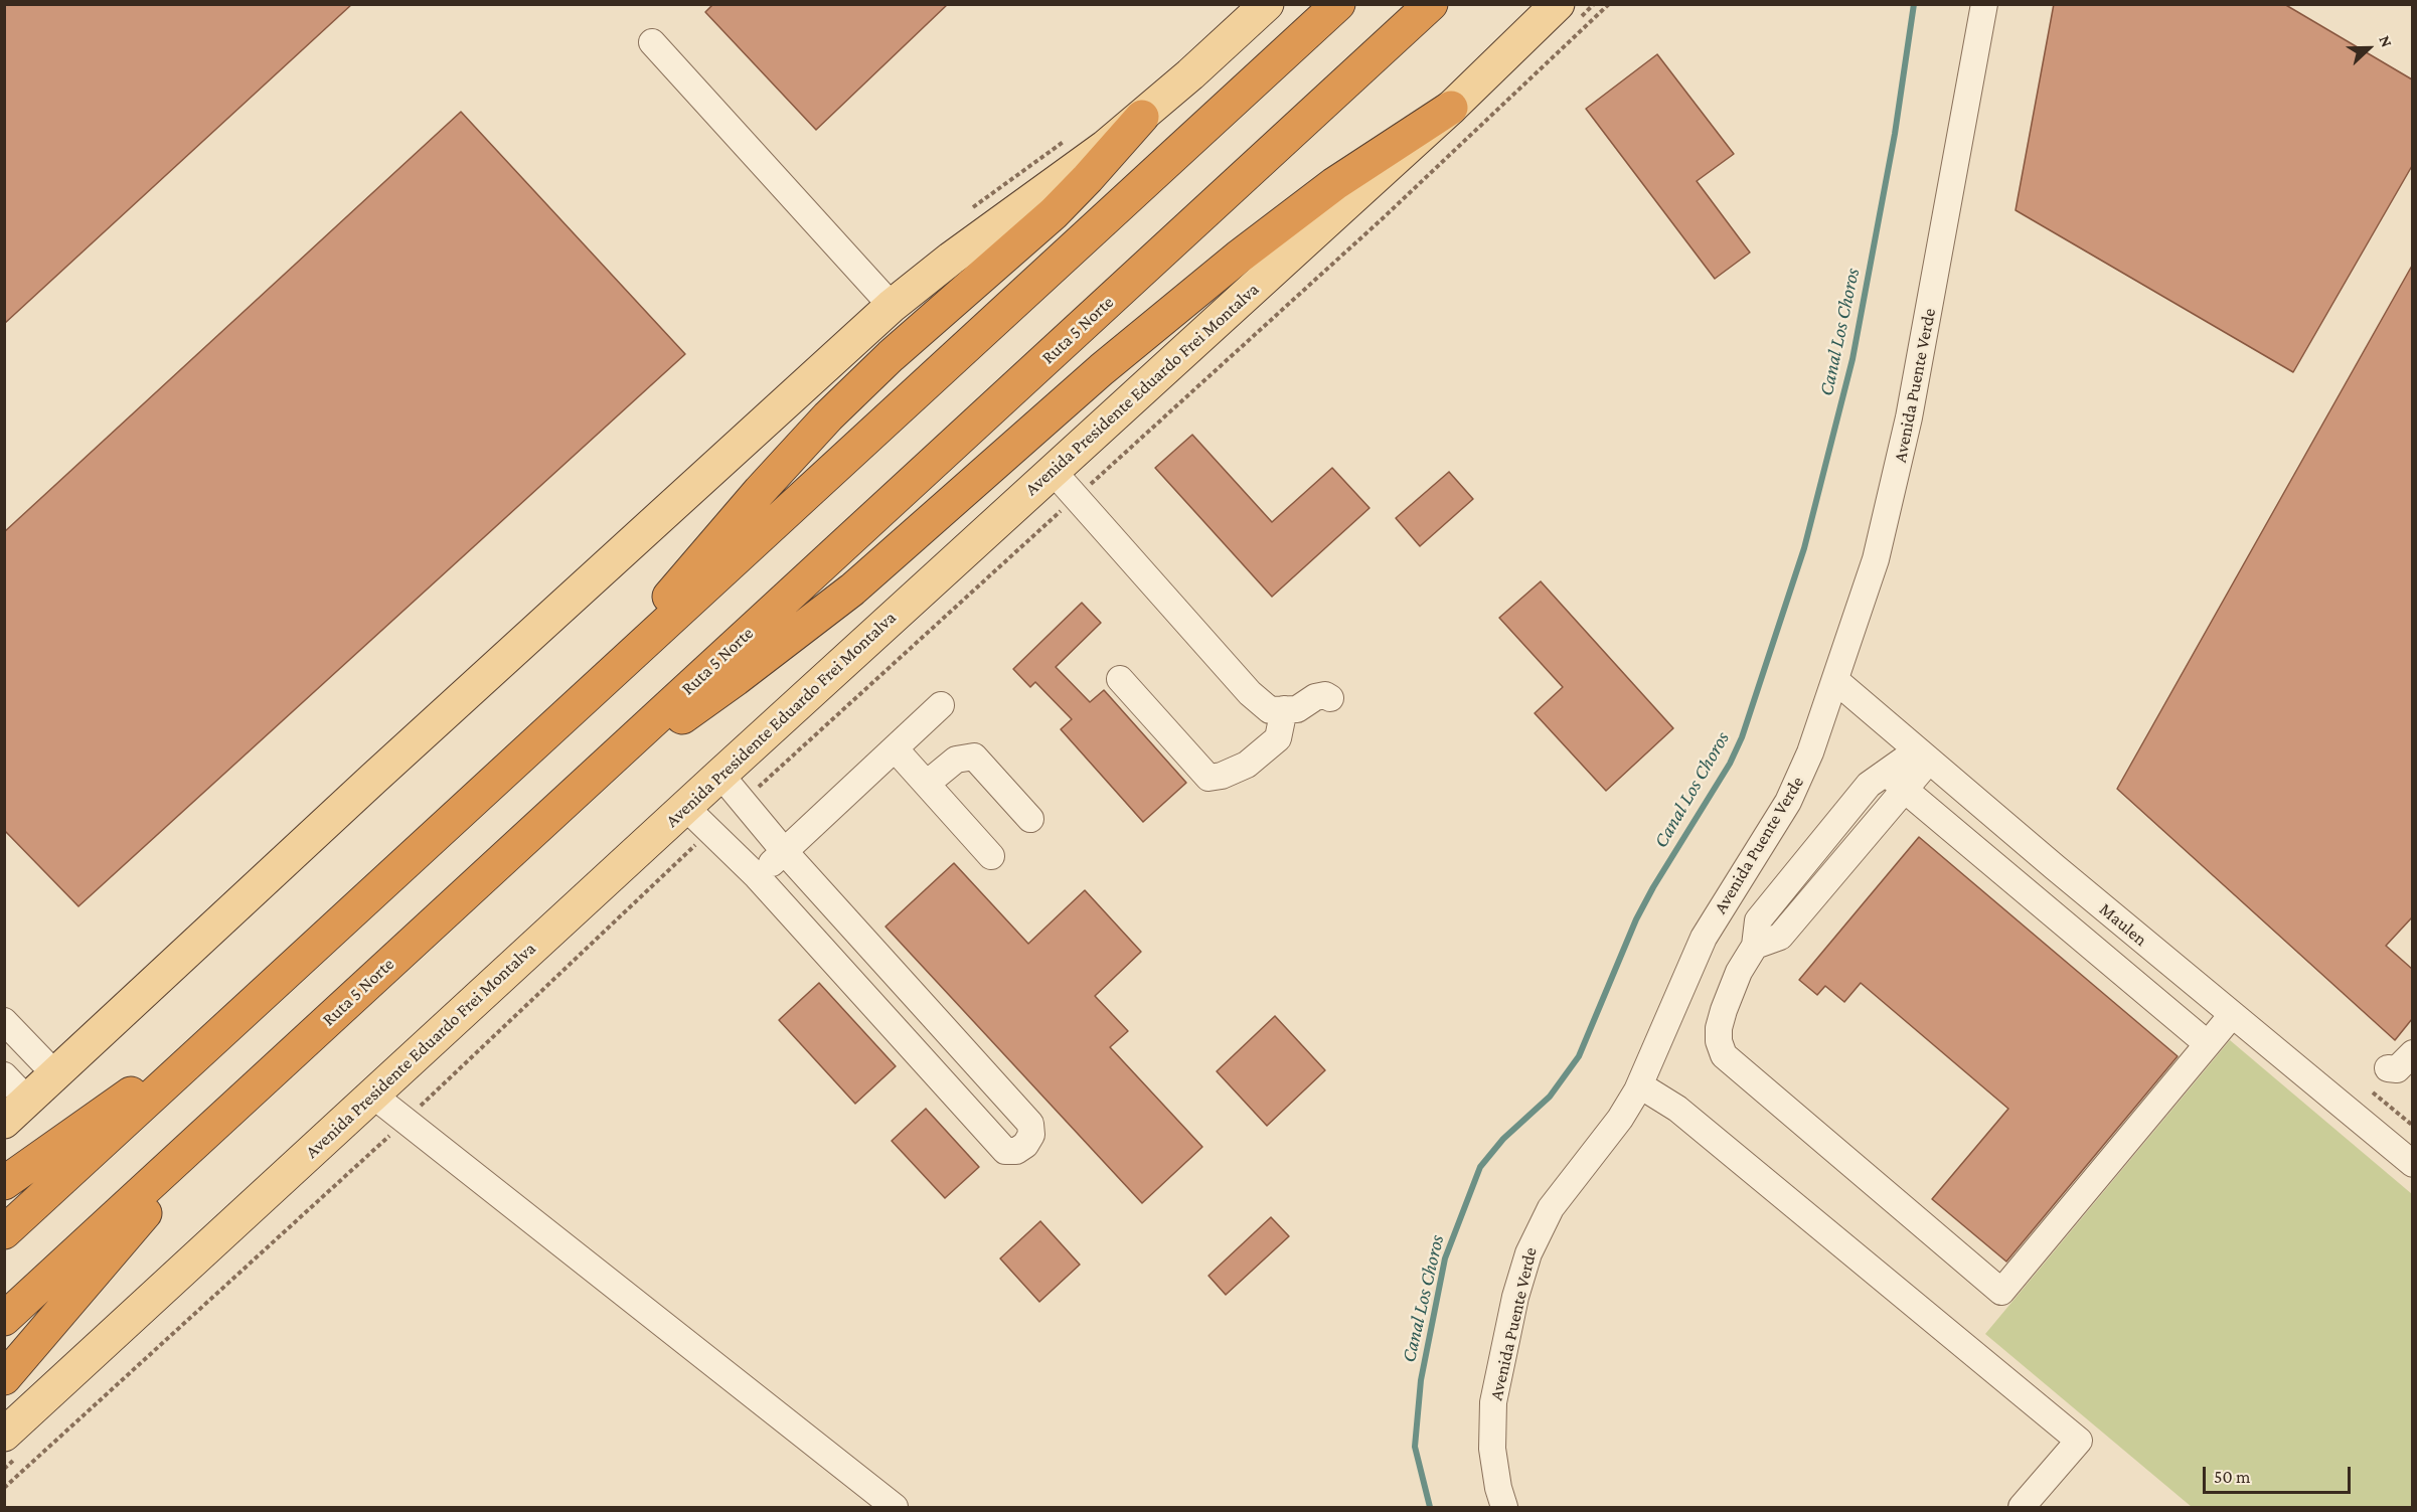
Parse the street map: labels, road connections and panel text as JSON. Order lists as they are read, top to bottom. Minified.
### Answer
{"streets":{"highway":["Ruta 5 Norte"],"main road":["Avenida Presidente Eduardo Frei Montalva"],"street":["Avenida Puente Verde","Maulen"]},"crossings":[["Avenida Puente Verde","Maulen"]],"water":["Canal Los Choros"],"scale_bar":"50 m","north":"right"}
